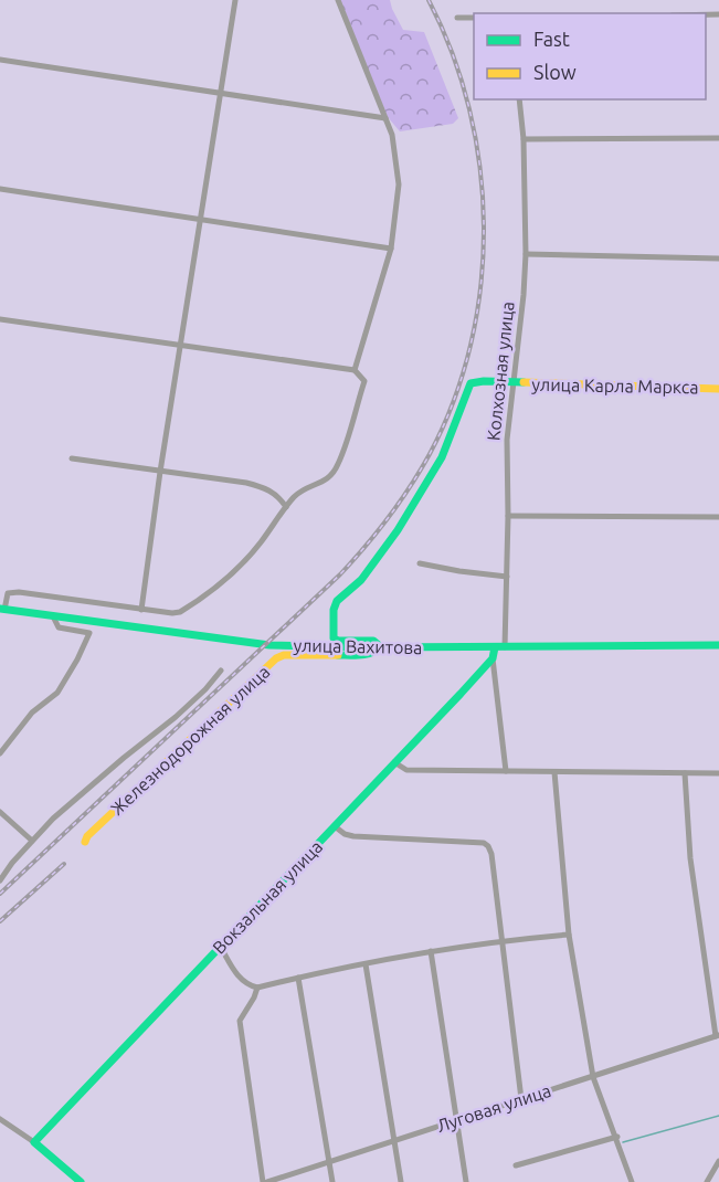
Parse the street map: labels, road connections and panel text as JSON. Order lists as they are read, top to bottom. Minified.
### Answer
{"streets":{"street":["Колхозная улица","улица Карла Маркса","улица Вахитова","Железнодорожная улица","Вокзальная улица","Луговая улица"]},"crossings":[["Колхозная улица","улица Карла Маркса"],["Колхозная улица","улица Вахитова"],["улица Карла Маркса","улица Вахитова"],["улица Карла Маркса","Железнодорожная улица"],["улица Вахитова","Железнодорожная улица"]],"legend":["Fast","Slow"]}
